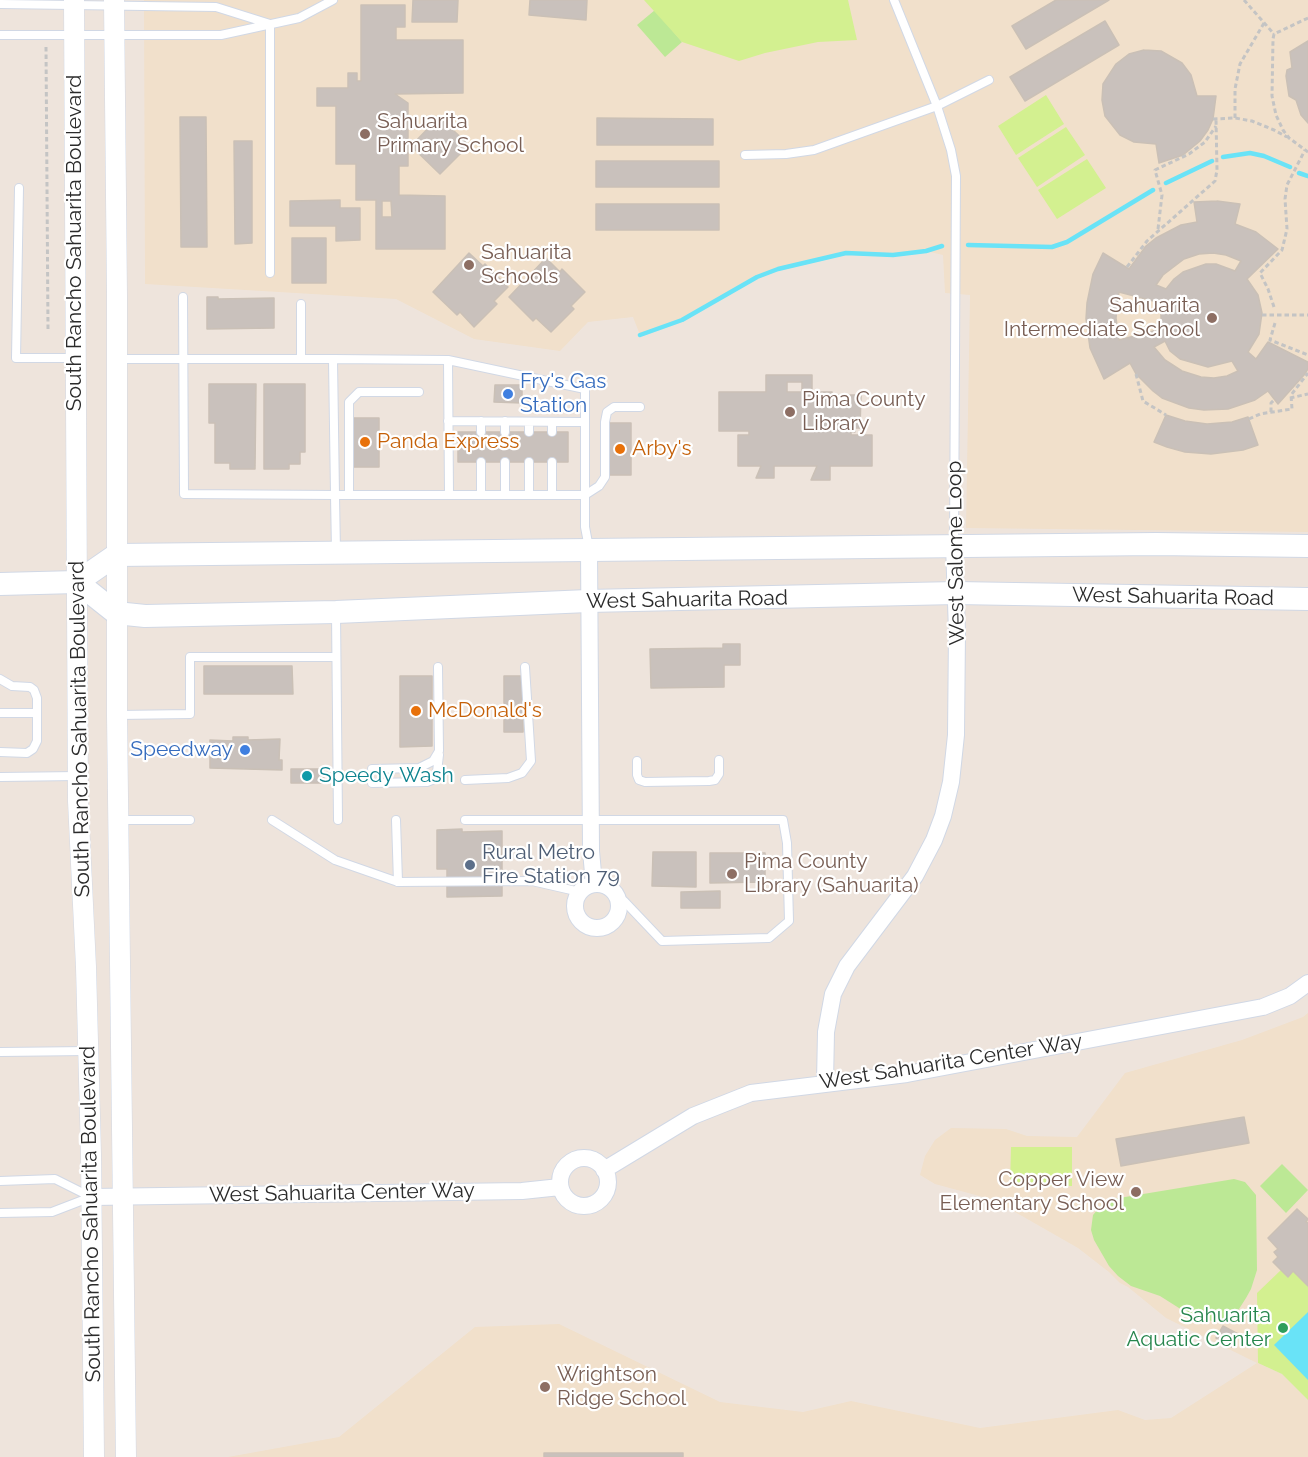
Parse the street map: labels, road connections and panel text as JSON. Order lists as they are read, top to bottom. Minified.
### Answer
{"streets":{"main road":["West Sahuarita Road"],"street":["South Rancho Sahuarita Boulevard","West Salome Loop","West Sahuarita Center Way"]},"crossings":[["South Rancho Sahuarita Boulevard","West Sahuarita Road"],["South Rancho Sahuarita Boulevard","West Sahuarita Center Way"],["West Salome Loop","West Sahuarita Road"],["West Salome Loop","West Sahuarita Center Way"]],"places":["Sahuarita Primary School","Sahuarita Schools","Sahuarita Intermediate School","Fry's Gas Station","Pima County Library","Panda Express","Arby's","McDonald's","Speedway","Speedy Wash","Rural Metro Fire Station 79","Pima County Library (Sahuarita)","Copper View Elementary School","Sahuarita Aquatic Center","Wrightson Ridge School"]}
